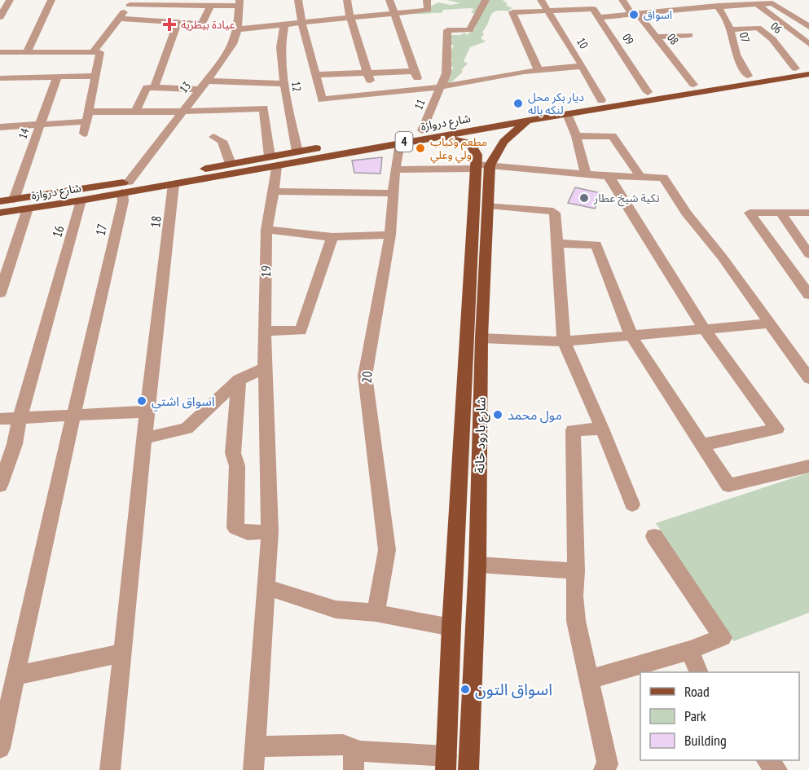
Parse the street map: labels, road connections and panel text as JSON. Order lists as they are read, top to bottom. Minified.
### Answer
{"streets":{"main road":["شارع دروازة","4","شارع بارود خانة"],"street":["06","07","09","08","10","12","13","11","14","18","17","16","19","20"]},"crossings":[["06","07"],["06","شارع دروازة"],["07","شارع دروازة"],["09","شارع دروازة"],["08","شارع دروازة"],["10","شارع دروازة"],["12","شارع دروازة"],["13","شارع دروازة"],["11","شارع دروازة"],["11","شارع بارود خانة"],["شارع دروازة","14"],["شارع دروازة","18"],["شارع دروازة","17"],["شارع دروازة","16"],["شارع دروازة","19"],["شارع دروازة","20"],["شارع دروازة","شارع بارود خانة"]],"places":{"other":["اسواق","ديار بكر محل لنكه باله","مطعم وكباب ولي وعلي","تكية شيخ عطار","اسواق اشتي","مول محمد","اسواق التون"],"health":["عيادة بيطرية"]},"legend":["Road","Park","Building"]}
